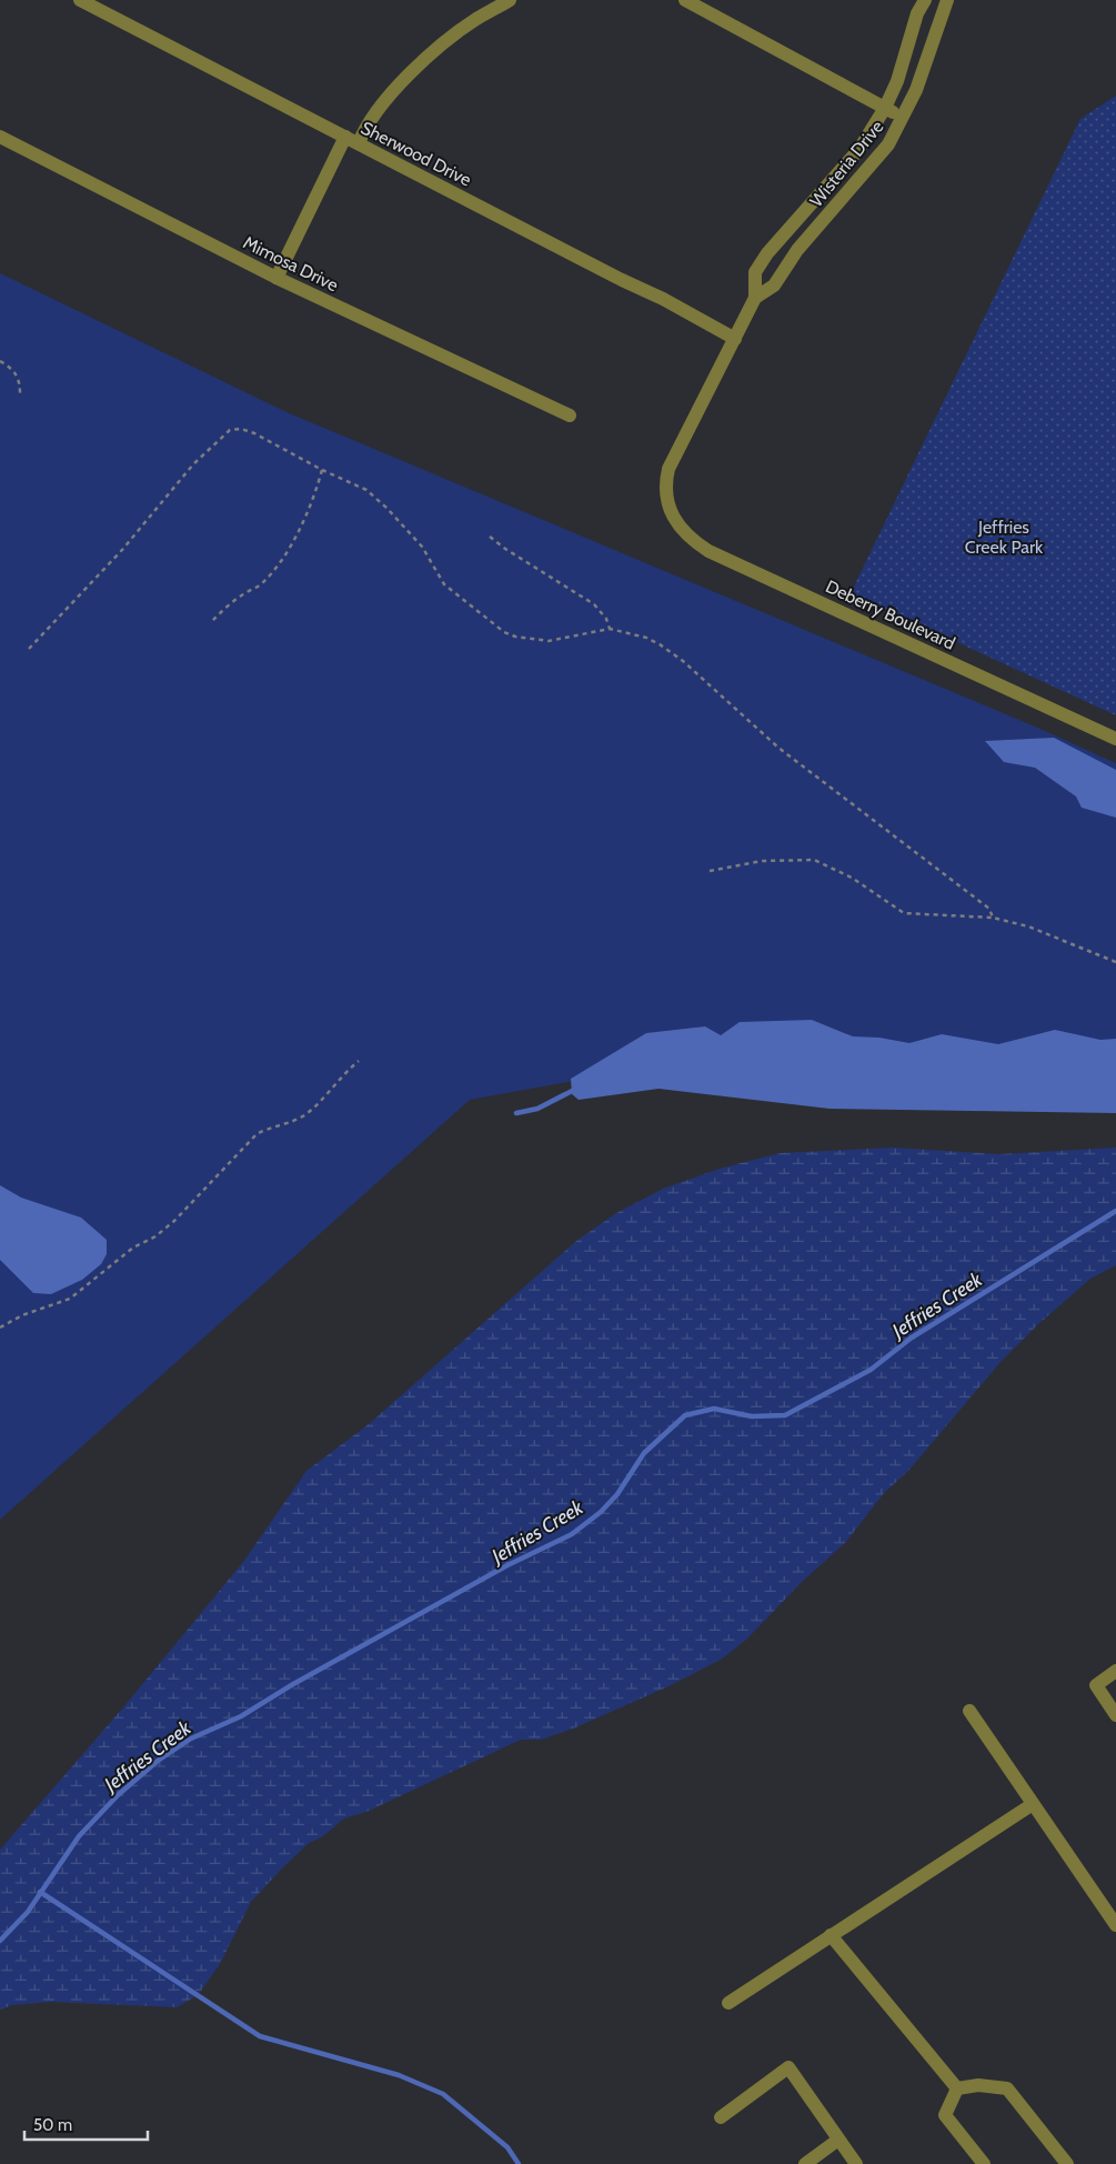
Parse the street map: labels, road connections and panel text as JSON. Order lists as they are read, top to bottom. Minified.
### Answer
{"streets":{"street":["Sherwood Drive","Wisteria Drive","Mimosa Drive","Deberry Boulevard"]},"crossings":[["Sherwood Drive","Wisteria Drive"],["Wisteria Drive","Deberry Boulevard"]],"water":["Jeffries Creek"],"parks":["Jeffries Creek Park"],"scale_bar":"50 m"}
